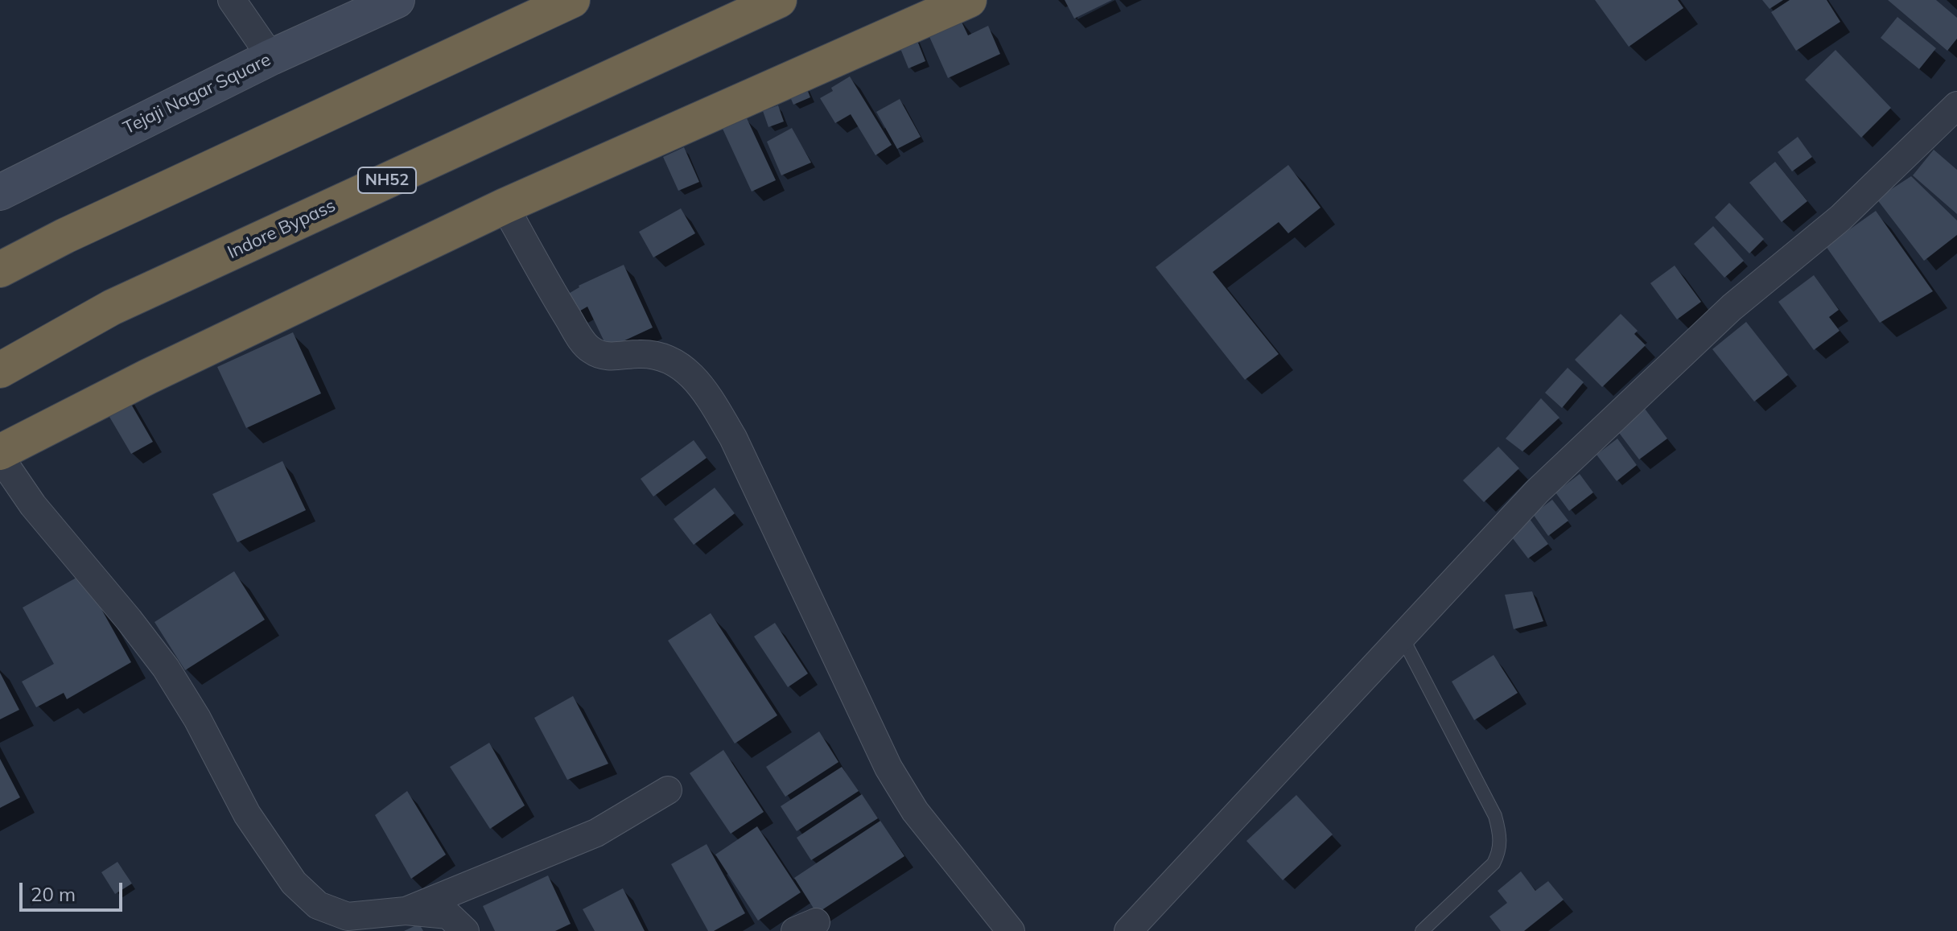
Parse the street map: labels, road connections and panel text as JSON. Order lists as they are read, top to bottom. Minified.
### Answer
{"streets":{"highway":["NH52","Indore Bypass"],"street":["Tejaji Nagar Square"]},"scale_bar":"20 m"}
